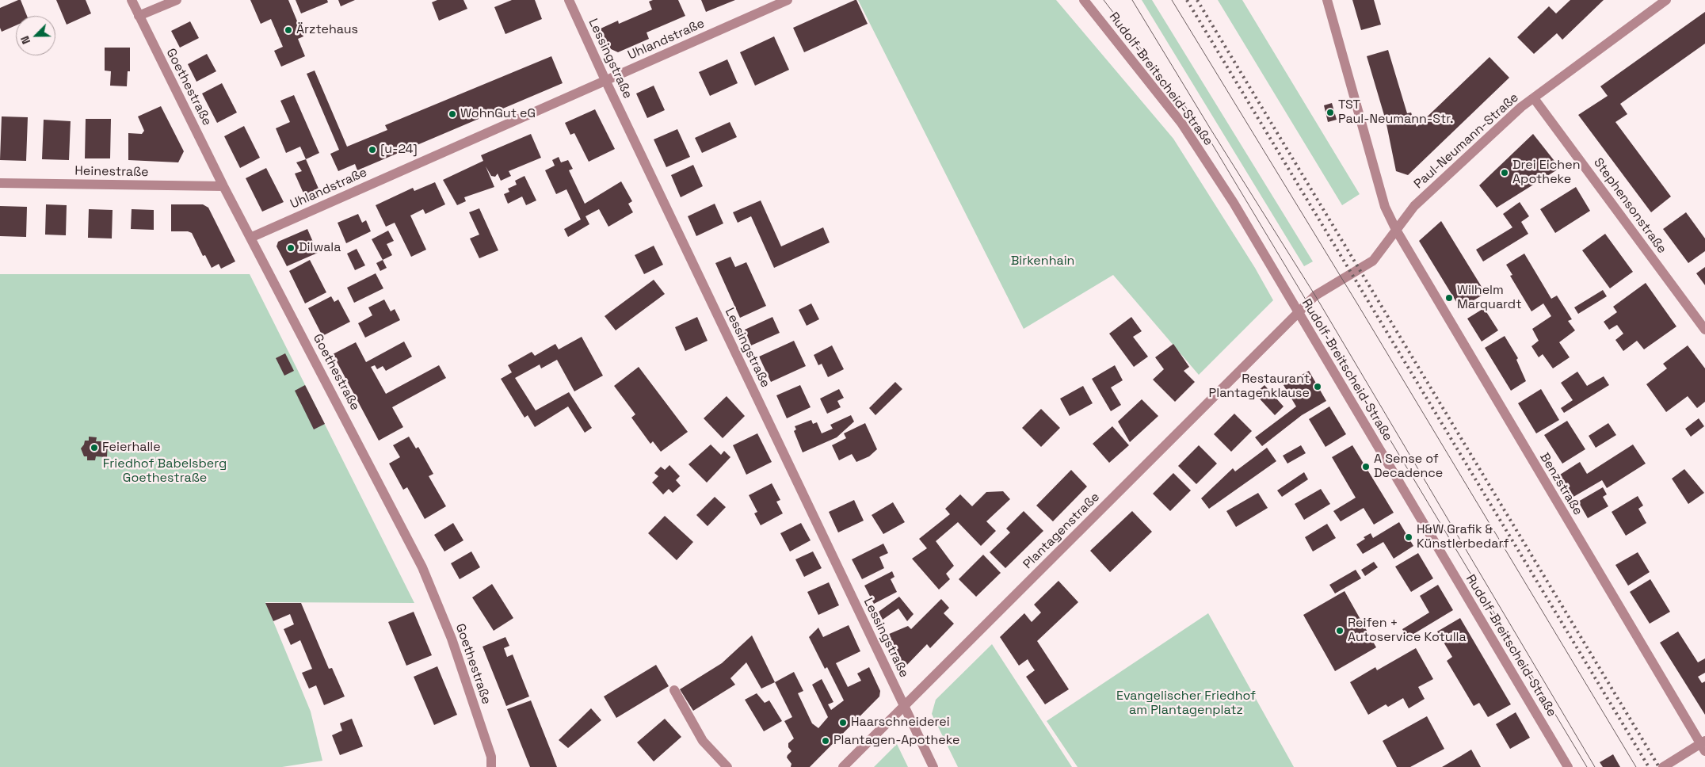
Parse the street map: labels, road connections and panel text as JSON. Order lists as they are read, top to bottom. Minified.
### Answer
{"streets":{"street":["Uhlandstraße","Lessingstraße","Rudolf-Breitscheid-Straße","Goethestraße","Paul-Neumann-Straße","Heinestraße","Stephensonstraße","Benzstraße","Plantagenstraße"]},"crossings":[["Uhlandstraße","Lessingstraße"],["Uhlandstraße","Goethestraße"],["Lessingstraße","Plantagenstraße"],["Rudolf-Breitscheid-Straße","Paul-Neumann-Straße"],["Rudolf-Breitscheid-Straße","Plantagenstraße"],["Goethestraße","Heinestraße"],["Paul-Neumann-Straße","Stephensonstraße"],["Paul-Neumann-Straße","Benzstraße"],["Paul-Neumann-Straße","Plantagenstraße"]],"parks":["Birkenhain","Friedhof Babelsberg Goethestraße","Evangelischer Friedhof am Plantagenplatz"],"places":["Ärztehaus","TST Paul-Neumann-Str.","WohnGut eG","[u-24]","Drei Eichen Apotheke","Dilwala","Wilhelm Marquardt","Restaurant Plantagenklause","Feierhalle","A Sense of Decadence","H&W Grafik & Künstlerbedarf","Reifen + Autoservice Kotulla","Haarschneiderei","Plantagen-Apotheke"],"north":"bottom left"}
